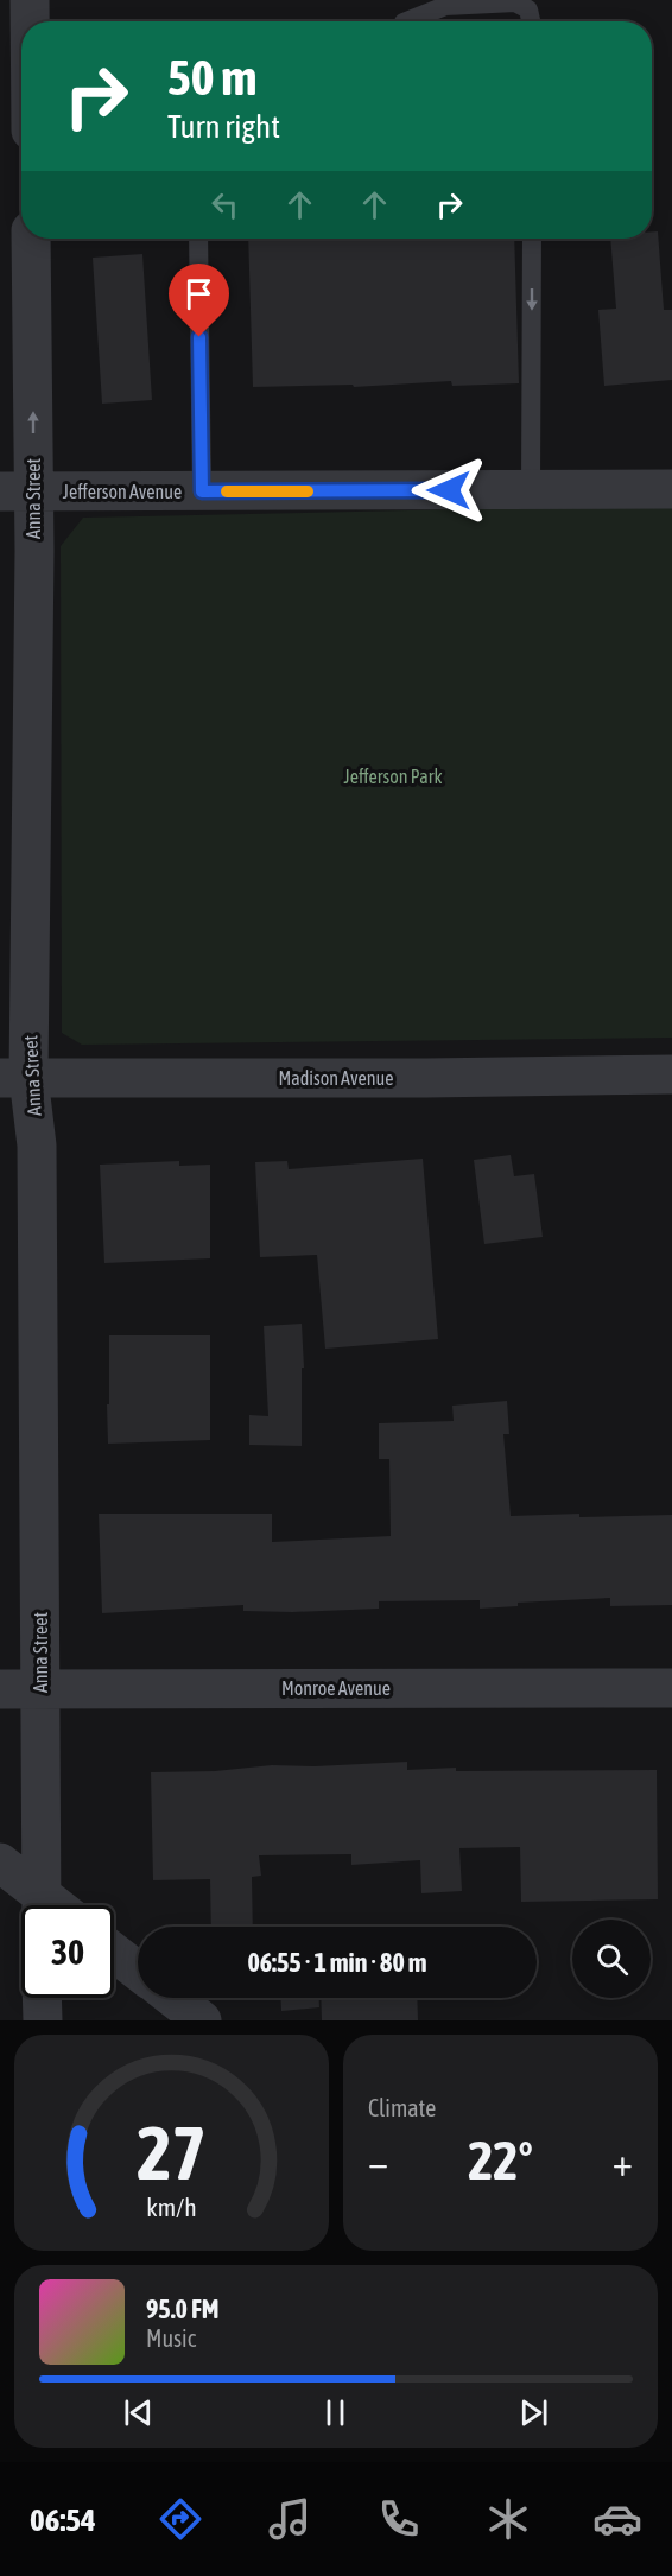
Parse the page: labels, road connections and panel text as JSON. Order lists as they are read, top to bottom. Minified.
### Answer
{"streets":{"street":["Jefferson Avenue","Anna Street","Madison Avenue","Monroe Avenue"]},"crossings":[["Jefferson Avenue","Anna Street"],["Anna Street","Madison Avenue"],["Anna Street","Monroe Avenue"]],"parks":["Jefferson Park"],"page":{"turn":["50 m","Turn right"],"limit":"30","trip":"06:55 · 1 min · 80 m","tile":"Climate","heat":["−","22°","+"],"song":["95.0 FM","Music"],"tabs":"06:54","gauge":["27","km/h"]}}
